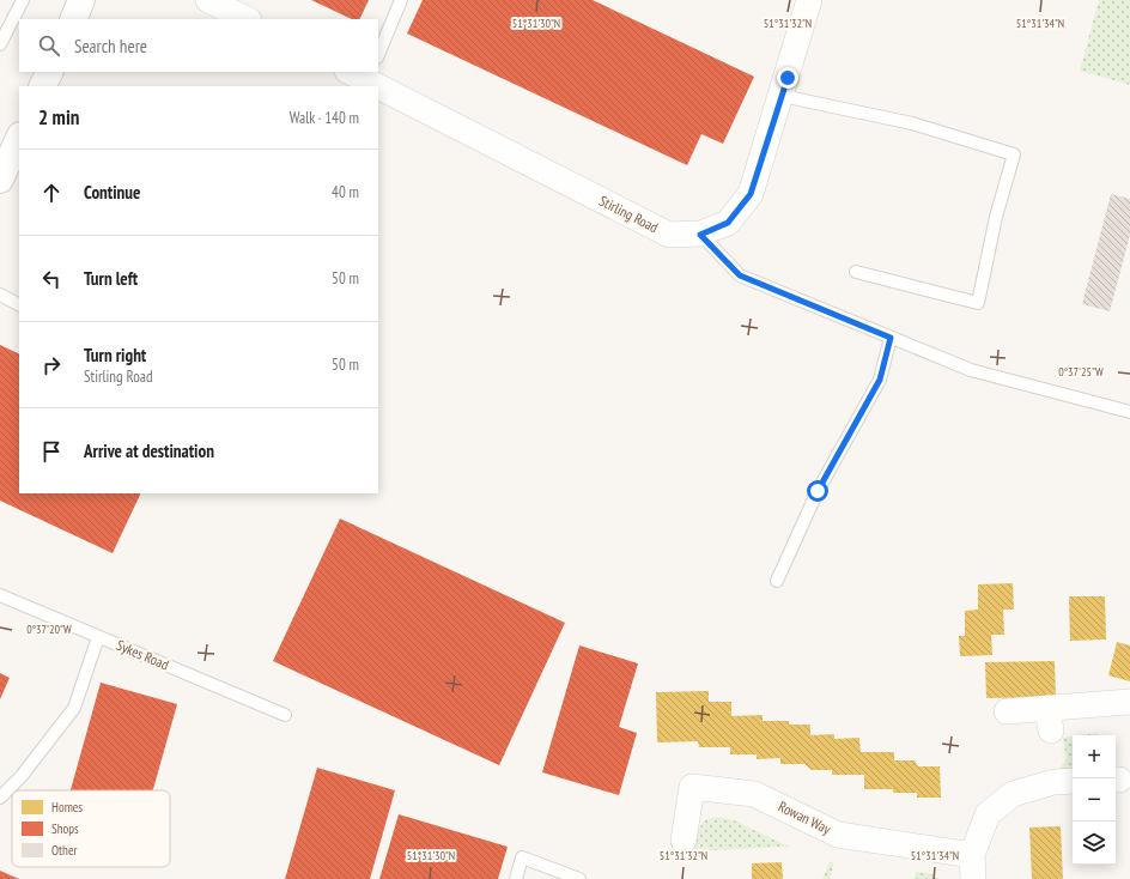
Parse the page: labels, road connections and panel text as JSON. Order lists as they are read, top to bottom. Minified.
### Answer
{"streets":{"street":["Stirling Road","Rowan Way"],"lane":["Sykes Road"]},"legend":["Homes","Shops","Other"],"page":{"search":"Search here","heading":["2 min","Walk · 140 m"],"list":[["Continue","40 m"],["Turn left","50 m"],["Turn right","Stirling Road","50 m"],"Arrive at destination"],"map_buttons":["+","−"]},"coordinates":["51°31'30\"N","51°31'32\"N","51°31'34\"N","0°37'25\"W","0°37'20\"W"]}
